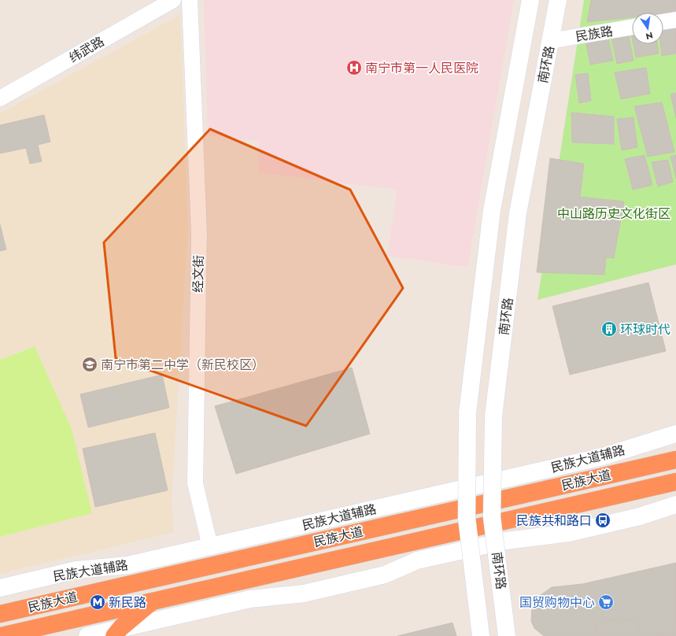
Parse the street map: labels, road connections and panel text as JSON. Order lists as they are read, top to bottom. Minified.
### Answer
{"streets":{"highway":["民族大道"],"street":["民族路","纬武路","南环路","经文街","民族大道辅路"]},"crossings":[["民族路","南环路"],["经文街","民族大道辅路"]],"parks":["中山路历史文化街区"],"places":{"hospital":["南宁市第一人民医院"],"building":["环球时代"],"school or university":["南宁市第二中学（新民校区）"],"bus stop":["民族共和路口"],"metro station":["新民路"],"supermarket":["国贸购物中心"]},"north":"bottom"}
